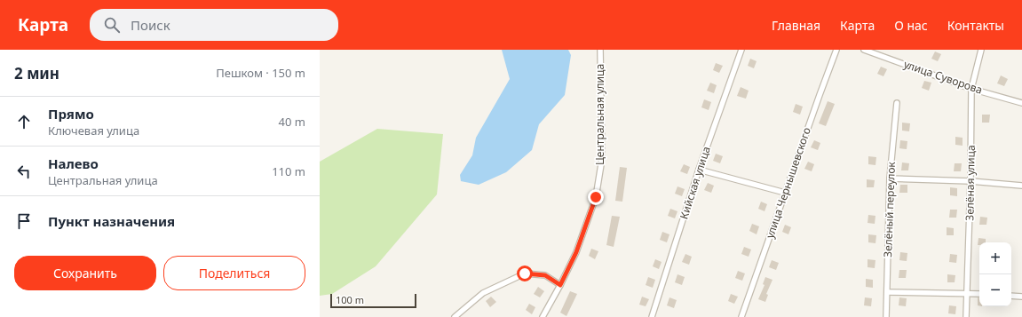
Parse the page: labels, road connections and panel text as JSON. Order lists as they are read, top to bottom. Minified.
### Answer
{"streets":{"street":["улица Суворова","Центральная улица","Кийская улица","улица Чернышевского","Зелёная улица","Зелёный переулок"]},"crossings":[["улица Суворова","Зелёная улица"]],"scale_bar":"100 m","page":{"header":"Карта","search":"Поиск","nav":["Главная","Карта","О нас","Контакты"],"heading":["2 мин","Пешком · 150 m"],"list":[["Прямо","Ключевая улица","40 m"],["Налево","Центральная улица","110 m"],"Пункт назначения"],"map_buttons":["+","−"],"buttons":["Сохранить","Поделиться"],"scale":"100 m"}}
